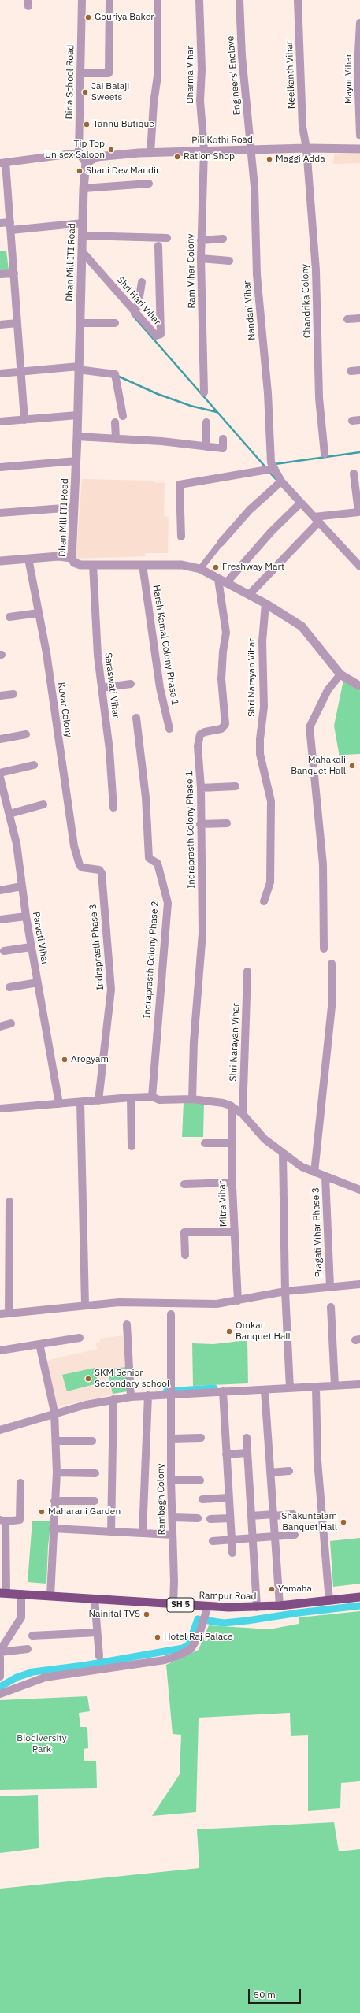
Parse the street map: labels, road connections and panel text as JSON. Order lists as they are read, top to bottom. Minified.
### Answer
{"streets":{"main road":["Rampur Road","SH 5"],"street":["Dharma Vihar","Neelkanth Vihar","Engineers' Enclave","Mayur Vihar","Birla School Road","Pili Kothi Road","Dhan Mill ITI Road","Ram Vihar Colony","Shri Hari Vihar","Chandrika Colony","Nandani Vihar","Harsh Kamal Colony Phase 1","Shri Narayan Vihar","Saraswati Vihar","Kuvar Colony","Indraprasth Colony Phase 1","Parvati Vihar","Indraprasth Phase 3","Indraprasth Colony Phase 2","Mitra Vihar","Pragati Vihar Phase 3","Rambagh Colony"]},"crossings":[["Dharma Vihar","Pili Kothi Road"],["Dharma Vihar","Ram Vihar Colony"],["Neelkanth Vihar","Pili Kothi Road"],["Neelkanth Vihar","Chandrika Colony"],["Engineers' Enclave","Pili Kothi Road"],["Engineers' Enclave","Nandani Vihar"],["Pili Kothi Road","Dhan Mill ITI Road"],["Pili Kothi Road","Ram Vihar Colony"],["Pili Kothi Road","Chandrika Colony"],["Pili Kothi Road","Nandani Vihar"],["Dhan Mill ITI Road","Shri Hari Vihar"],["Dhan Mill ITI Road","Harsh Kamal Colony Phase 1"],["Dhan Mill ITI Road","Shri Narayan Vihar"],["Dhan Mill ITI Road","Saraswati Vihar"],["Dhan Mill ITI Road","Indraprasth Colony Phase 1"],["Kuvar Colony","Indraprasth Phase 3"],["Rambagh Colony","Rampur Road"]],"parks":["Biodiversity Park"],"places":["Gouriya Baker","Jai Balaji Sweets","Tannu Butique","Tip Top Unisex Saloon","Ration Shop","Maggi Adda","Shani Dev Mandir","Freshway Mart","Mahakali Banquet Hall","Arogyam","Omkar Banquet Hall","SKM Senior Secondary school","Maharani Garden","Shakuntalam Banquet Hall","Yamaha","Nainital TVS","Hotel Raj Palace"],"scale_bar":"50 m"}
